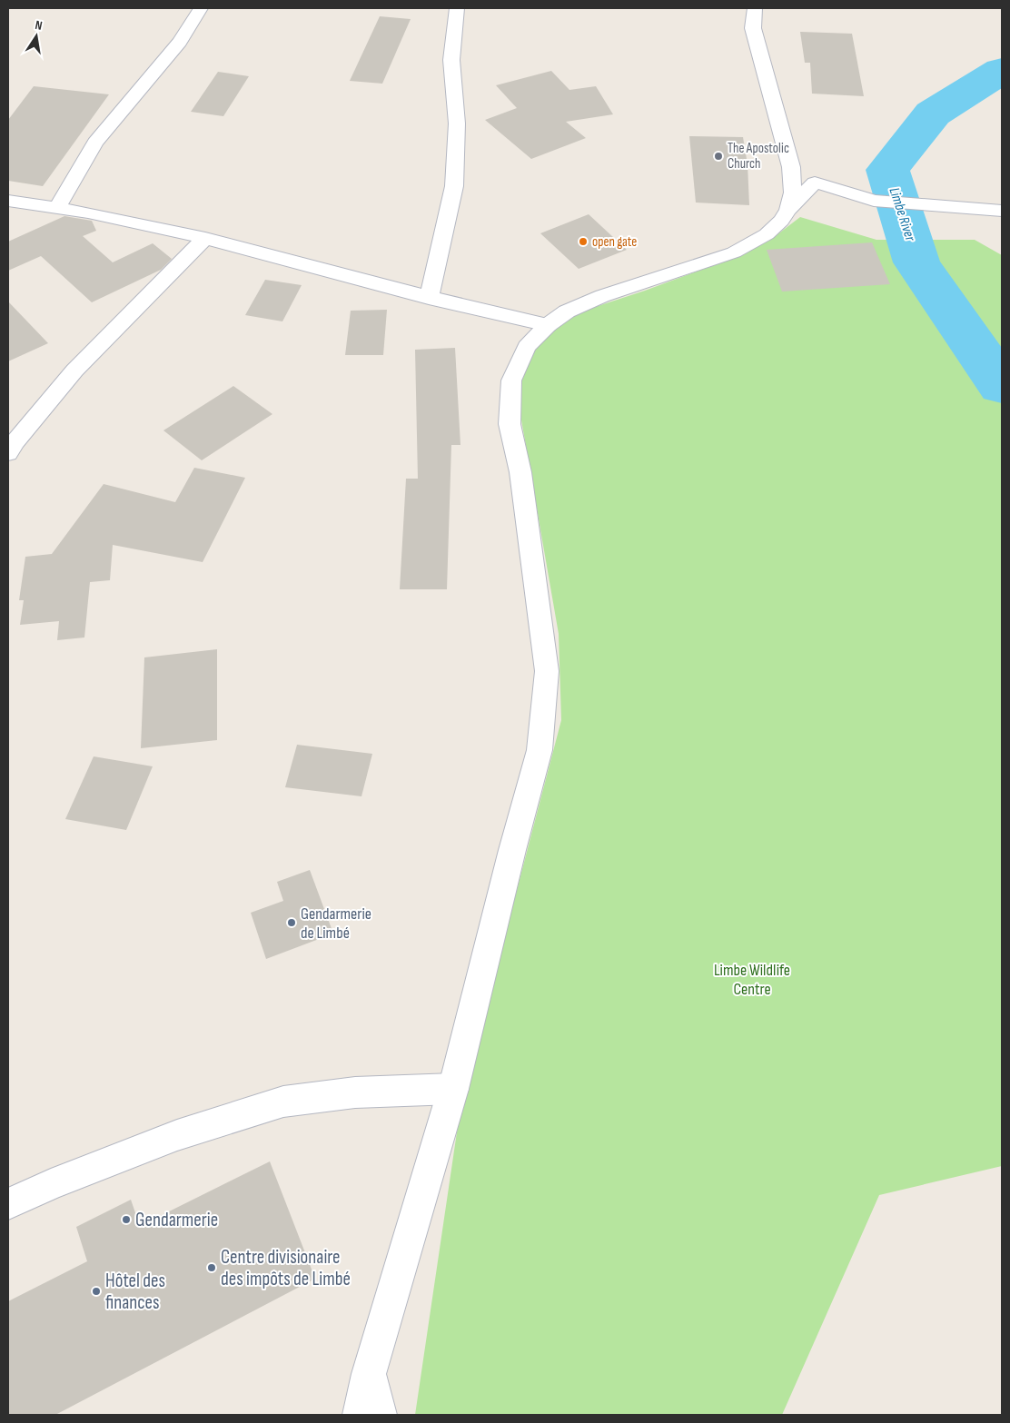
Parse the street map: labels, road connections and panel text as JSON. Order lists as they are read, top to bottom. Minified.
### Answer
{"water":["Limbe River"],"parks":["Limbe Wildlife Centre"],"places":["The Apostolic Church","open gate","Gendarmerie de Limbé","Gendarmerie","Centre divisionaire des impôts de Limbé","Hôtel des finances"],"north":"top"}
